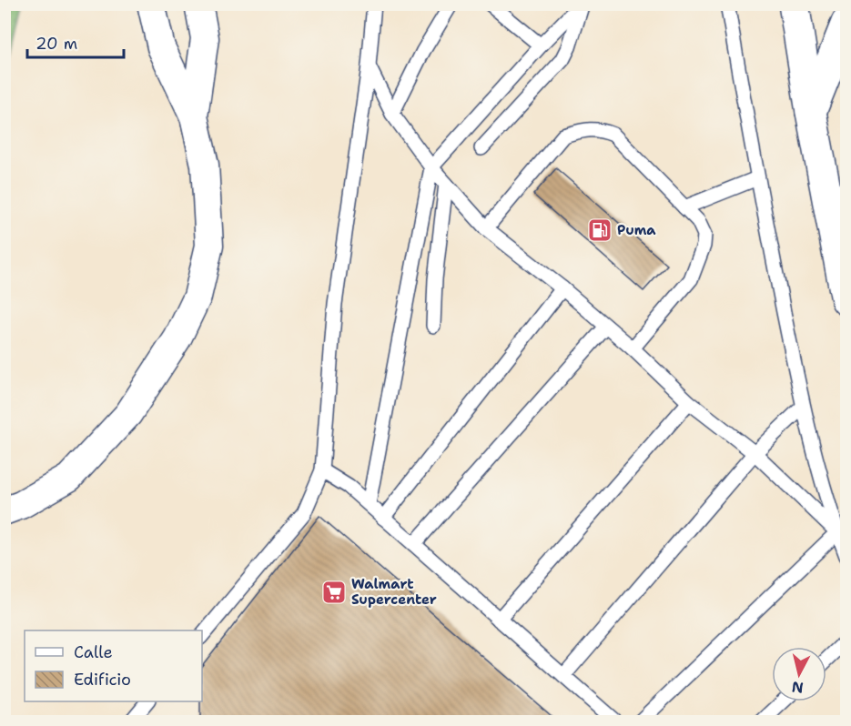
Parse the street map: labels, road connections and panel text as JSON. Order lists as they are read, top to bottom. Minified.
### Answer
{"places":{"fuel station":["Puma"],"supermarket":["Walmart Supercenter"]},"legend":["Calle","Edificio"],"scale_bar":"20 m","north":"bottom"}
